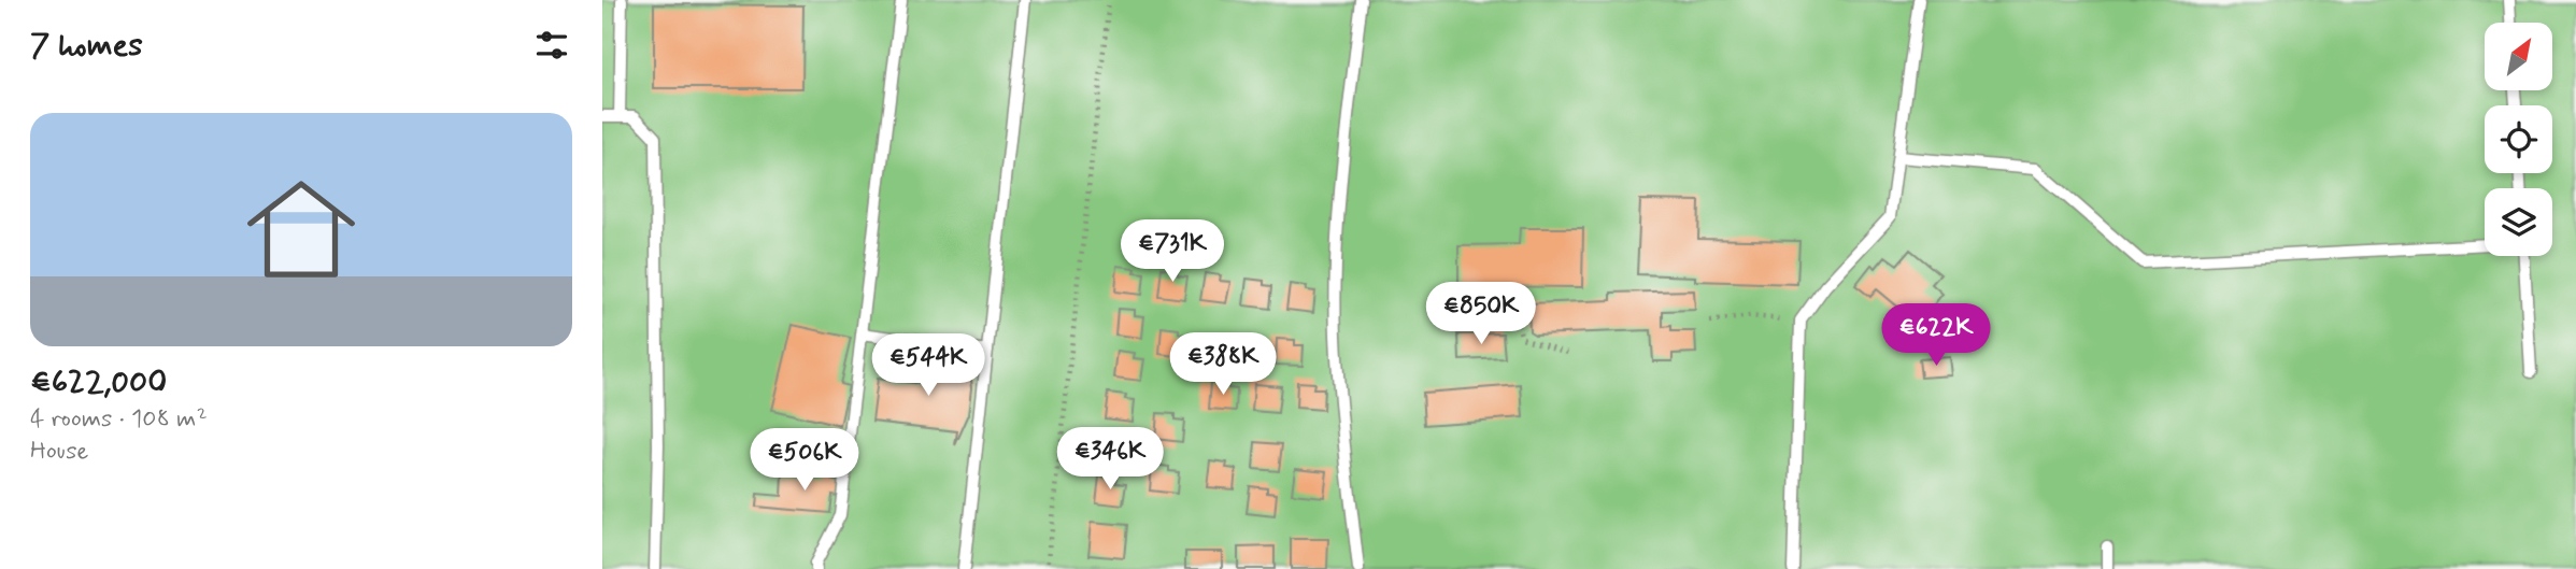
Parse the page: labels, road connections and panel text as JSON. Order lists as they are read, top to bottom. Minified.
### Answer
{"north":"top right","page":{"heading":"7 homes","list":[{"name":"€622,000","note":"4 rooms · 108 m² · House"}],"price":["€731K","€850K","€622K","€388K","€544K","€346K","€506K"]}}
